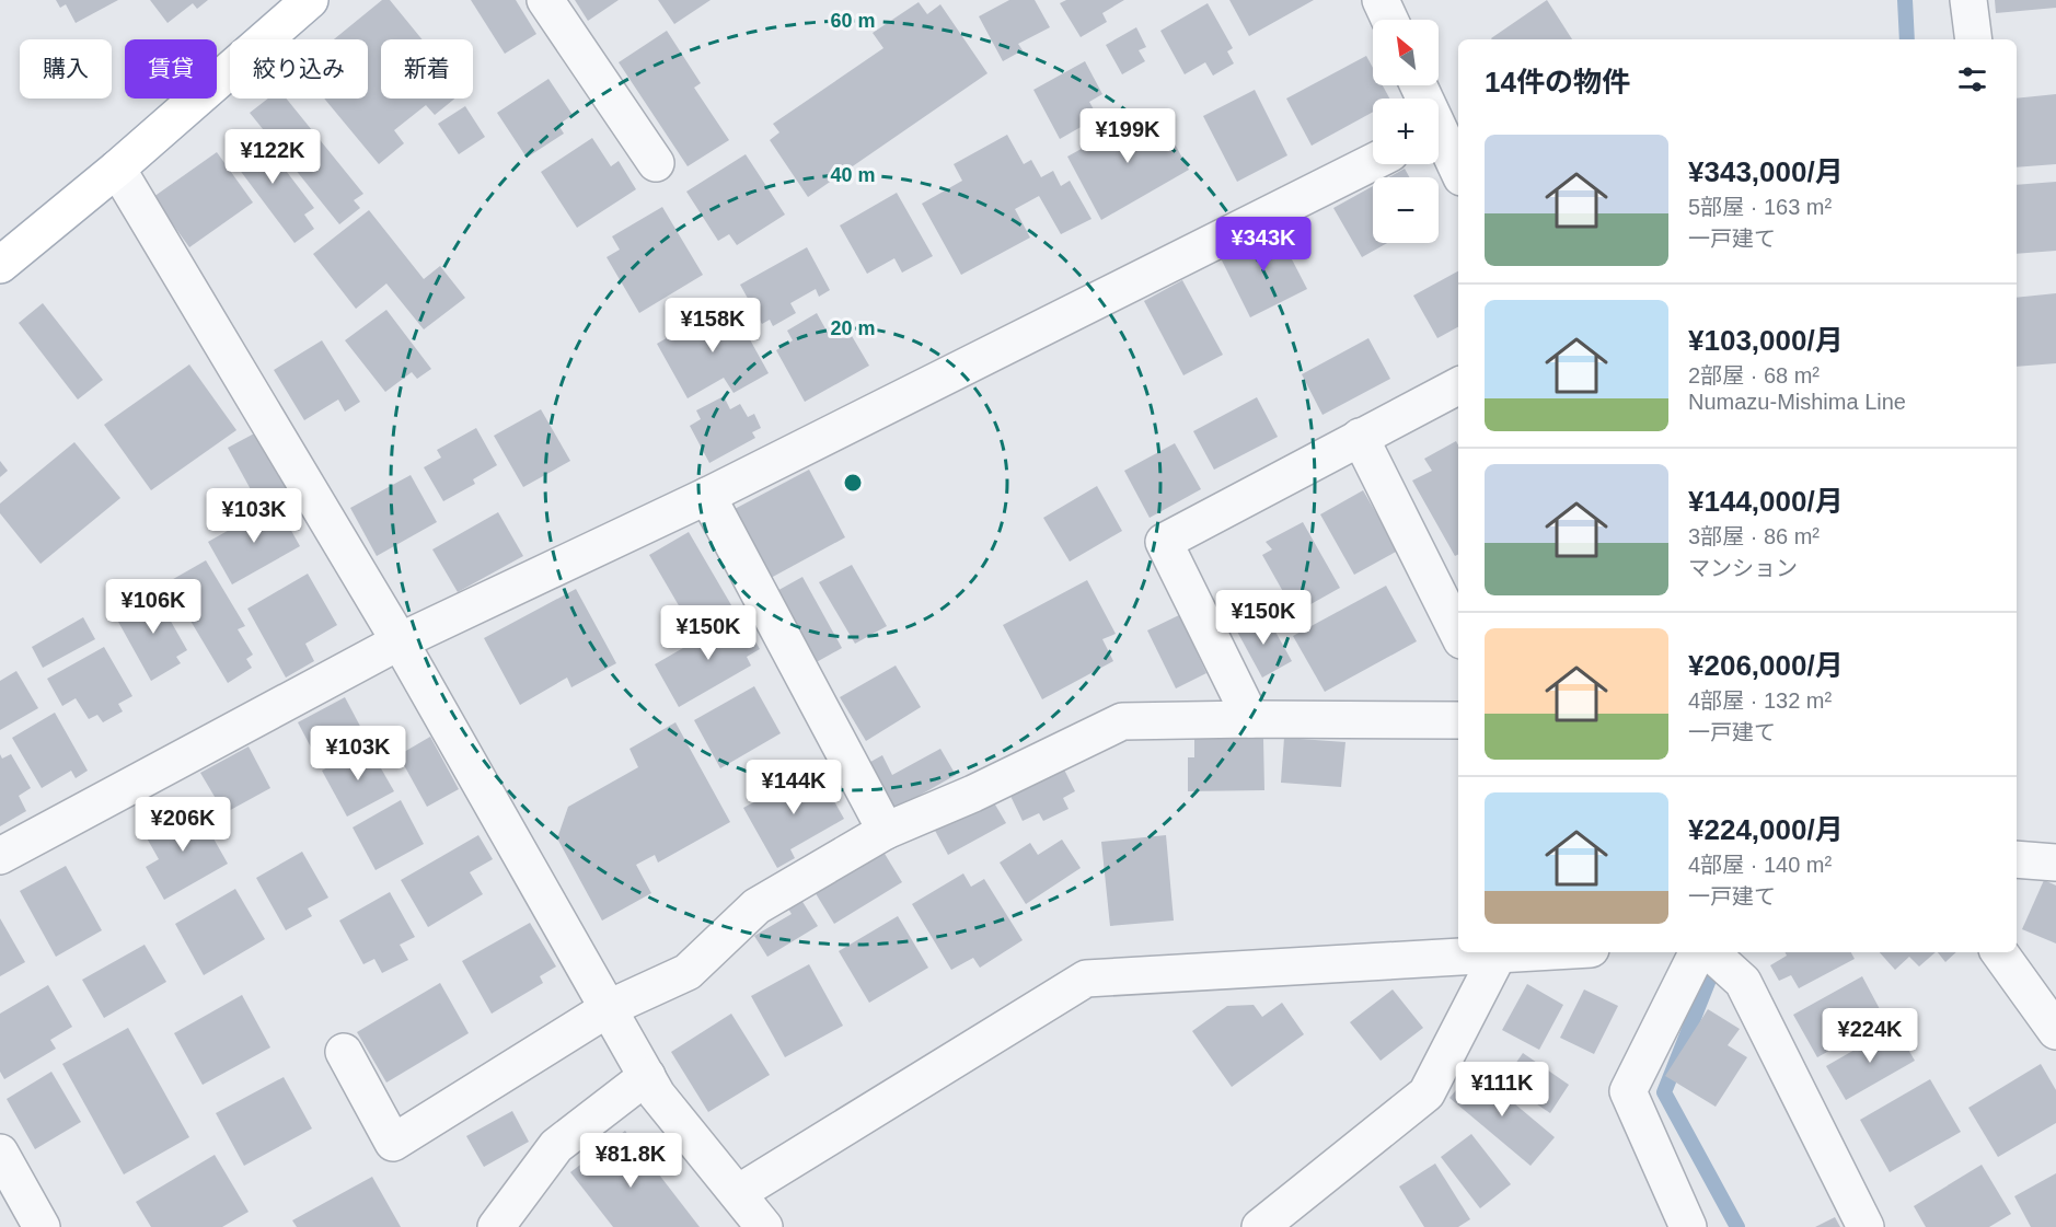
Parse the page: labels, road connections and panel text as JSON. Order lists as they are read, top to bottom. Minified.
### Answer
{"north":"top left","page":{"map_buttons":["+","−"],"chip":["購入","賃貸","絞り込み","新着"],"heading":"14件の物件","price":["¥199K","¥122K","¥343K","¥158K","¥103K","¥106K","¥150K","¥150K","¥103K","¥144K","¥206K","¥224K","¥111K","¥81.8K"],"list":[{"name":"¥343,000/月","note":"5部屋 · 163 m² · 一戸建て"},{"name":"¥103,000/月","note":"2部屋 · 68 m² · Numazu-Mishima Line"},{"name":"¥144,000/月","note":"3部屋 · 86 m² · マンション"},{"name":"¥206,000/月","note":"4部屋 · 132 m² · 一戸建て"},{"name":"¥224,000/月","note":"4部屋 · 140 m² · 一戸建て"}]},"rings":["60 m","40 m","20 m"]}
